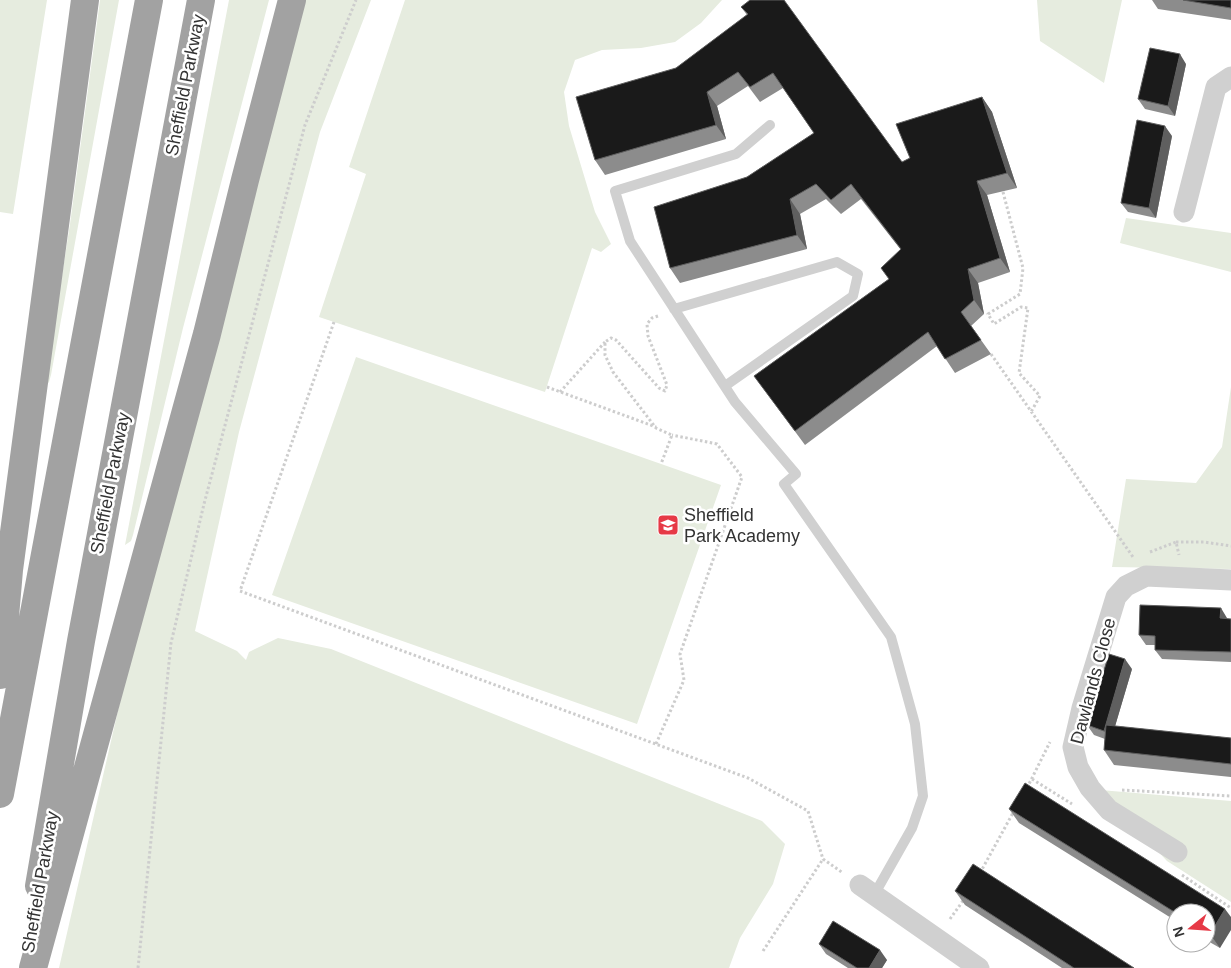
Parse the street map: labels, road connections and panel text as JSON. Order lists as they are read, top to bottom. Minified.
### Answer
{"streets":{"highway":["Sheffield Parkway"],"street":["Dawlands Close"]},"places":{"school or university":["Sheffield Park Academy"]},"north":"left"}
